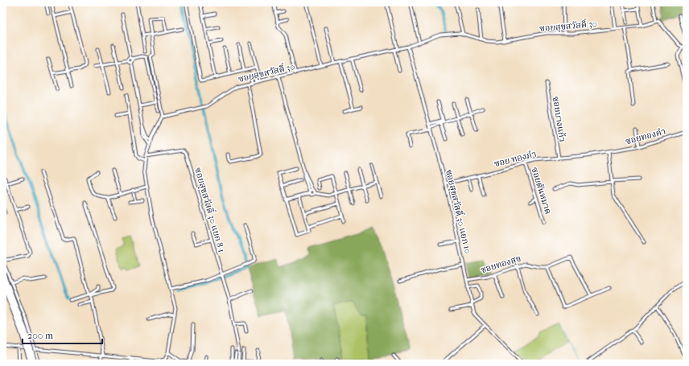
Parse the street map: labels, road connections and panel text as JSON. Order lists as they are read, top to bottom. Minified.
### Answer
{"streets":{"street":["ซอยสุขสวัสดิ์ 30","ซอยบางแก้ว","ซอยทองคำ","ซอย ทองภํา","ซอยตันหมาด","ซอยสุขสวัสดิ์ 30 แยก 8-1","ซอยสุขสวัสดิ์ 30 แยก 10","ซอยทองสุข"]},"crossings":[["ซอยสุขสวัสดิ์ 30","ซอยสุขสวัสดิ์ 30 แยก 10"],["ซอยบางแก้ว","ซอย ทองภํา"],["ซอยทองคำ","ซอย ทองภํา"],["ซอย ทองภํา","ซอยตันหมาด"],["ซอย ทองภํา","ซอยสุขสวัสดิ์ 30 แยก 10"],["ซอยสุขสวัสดิ์ 30 แยก 10","ซอยทองสุข"]],"scale_bar":"200 m"}
